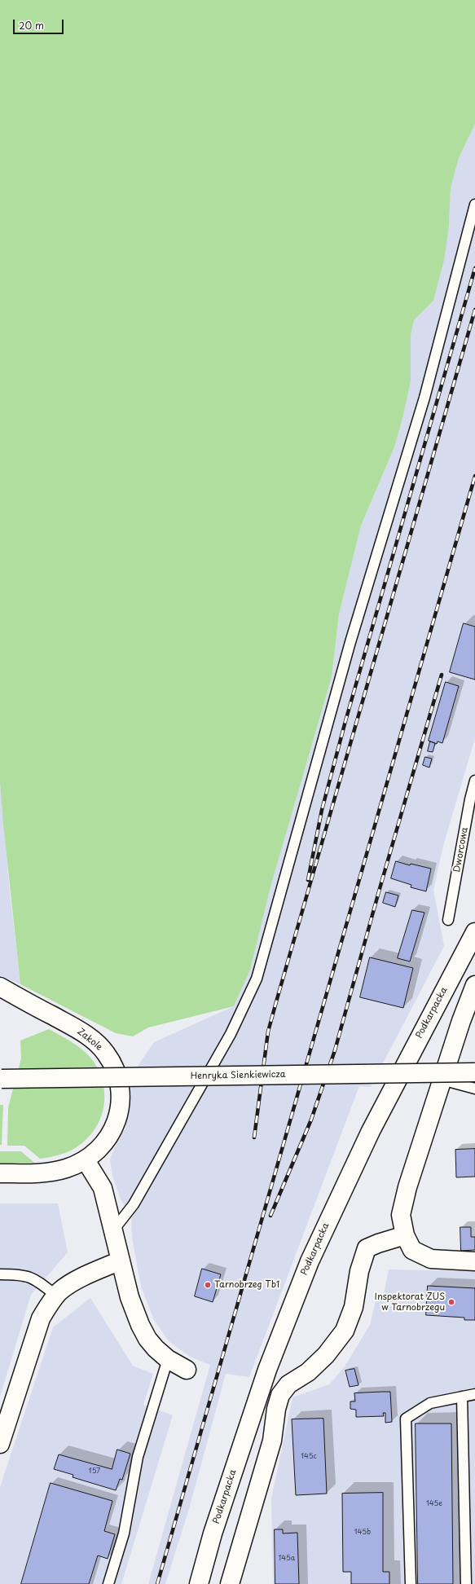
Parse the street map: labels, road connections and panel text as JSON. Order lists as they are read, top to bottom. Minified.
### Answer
{"streets":{"street":["Podkarpacka","Zakole","Henryka Sienkiewicza"],"lane":["Dworcowa"]},"places":["Tarnobrzeg Tb1","Inspektorat ZUS w Tarnobrzegu"],"house_numbers":["145c","157","145e","145b","145a"],"scale_bar":"20 m"}
